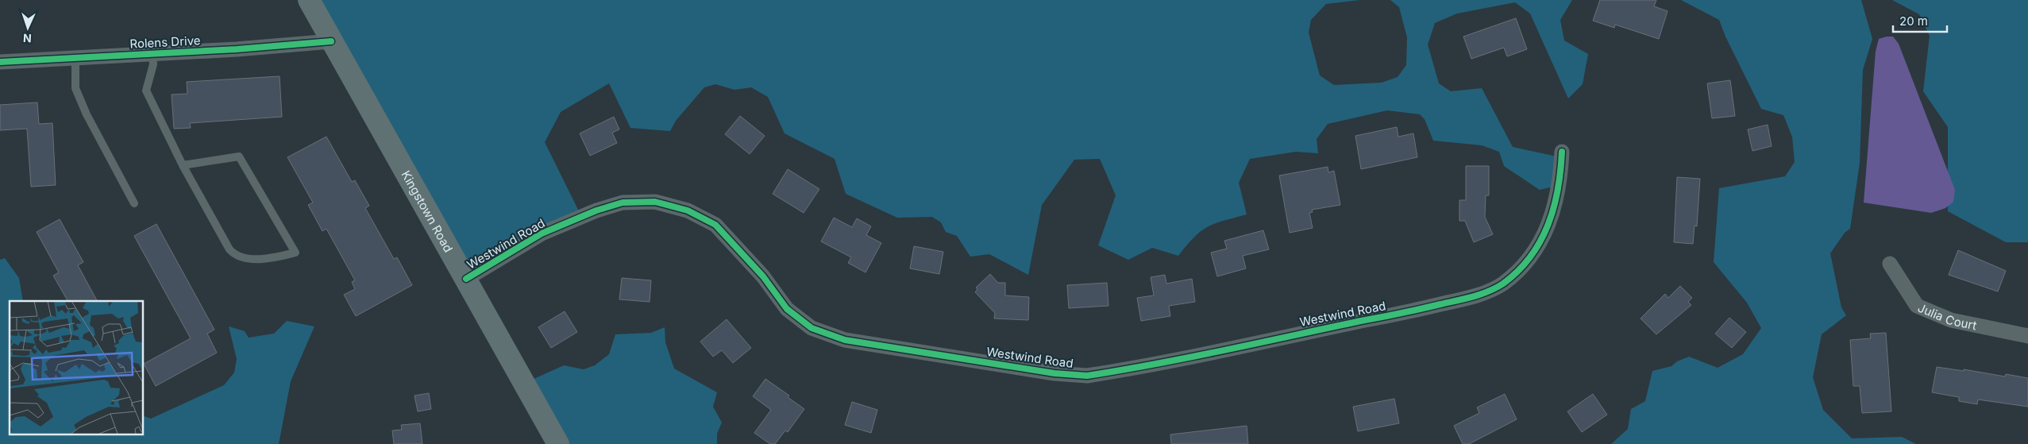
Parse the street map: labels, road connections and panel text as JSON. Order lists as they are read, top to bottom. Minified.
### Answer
{"streets":{"main road":["Kingstown Road"],"street":["Rolens Drive","Westwind Road","Julia Court"]},"crossings":[["Rolens Drive","Kingstown Road"],["Kingstown Road","Westwind Road"]],"scale_bar":"20 m","north":"bottom"}
